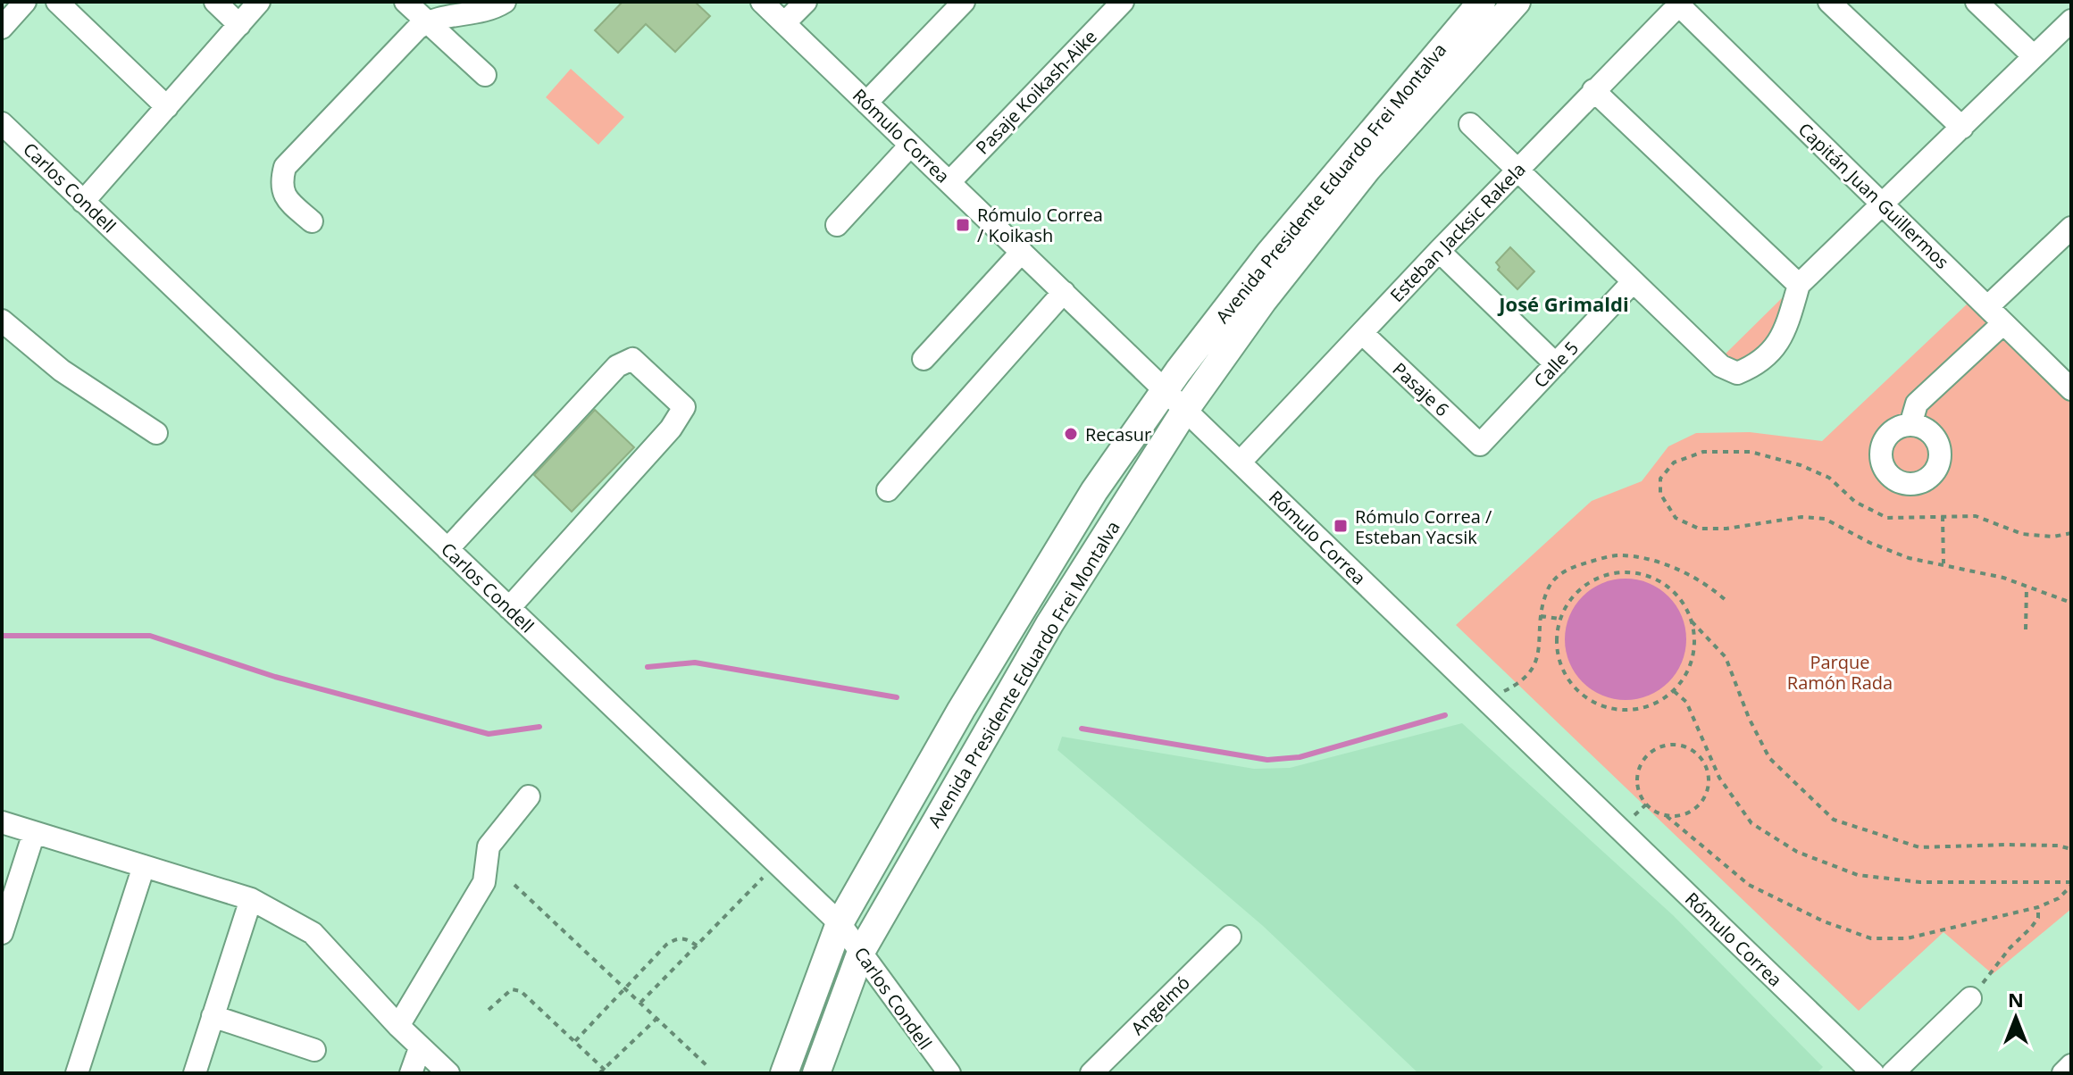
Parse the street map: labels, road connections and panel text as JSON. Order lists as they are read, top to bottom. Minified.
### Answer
{"streets":{"main road":["Avenida Presidente Eduardo Frei Montalva"],"street":["Pasaje Koikash-Aike","Rómulo Correa","Carlos Condell","Capitán Juan Guillermos","Esteban Jacksic Rakela","Calle 5","Pasaje 6","Angelmó"]},"crossings":[["Pasaje Koikash-Aike","Rómulo Correa"],["Rómulo Correa","Avenida Presidente Eduardo Frei Montalva"],["Rómulo Correa","Esteban Jacksic Rakela"],["Avenida Presidente Eduardo Frei Montalva","Carlos Condell"],["Capitán Juan Guillermos","Esteban Jacksic Rakela"],["Esteban Jacksic Rakela","Pasaje 6"],["Calle 5","Pasaje 6"]],"districts":["José Grimaldi"],"parks":["Parque Ramón Rada"],"places":{"transit":["Rómulo Correa / Koikash","Rómulo Correa / Esteban Yacsik"],"other":["Recasur"]},"north":"top"}
